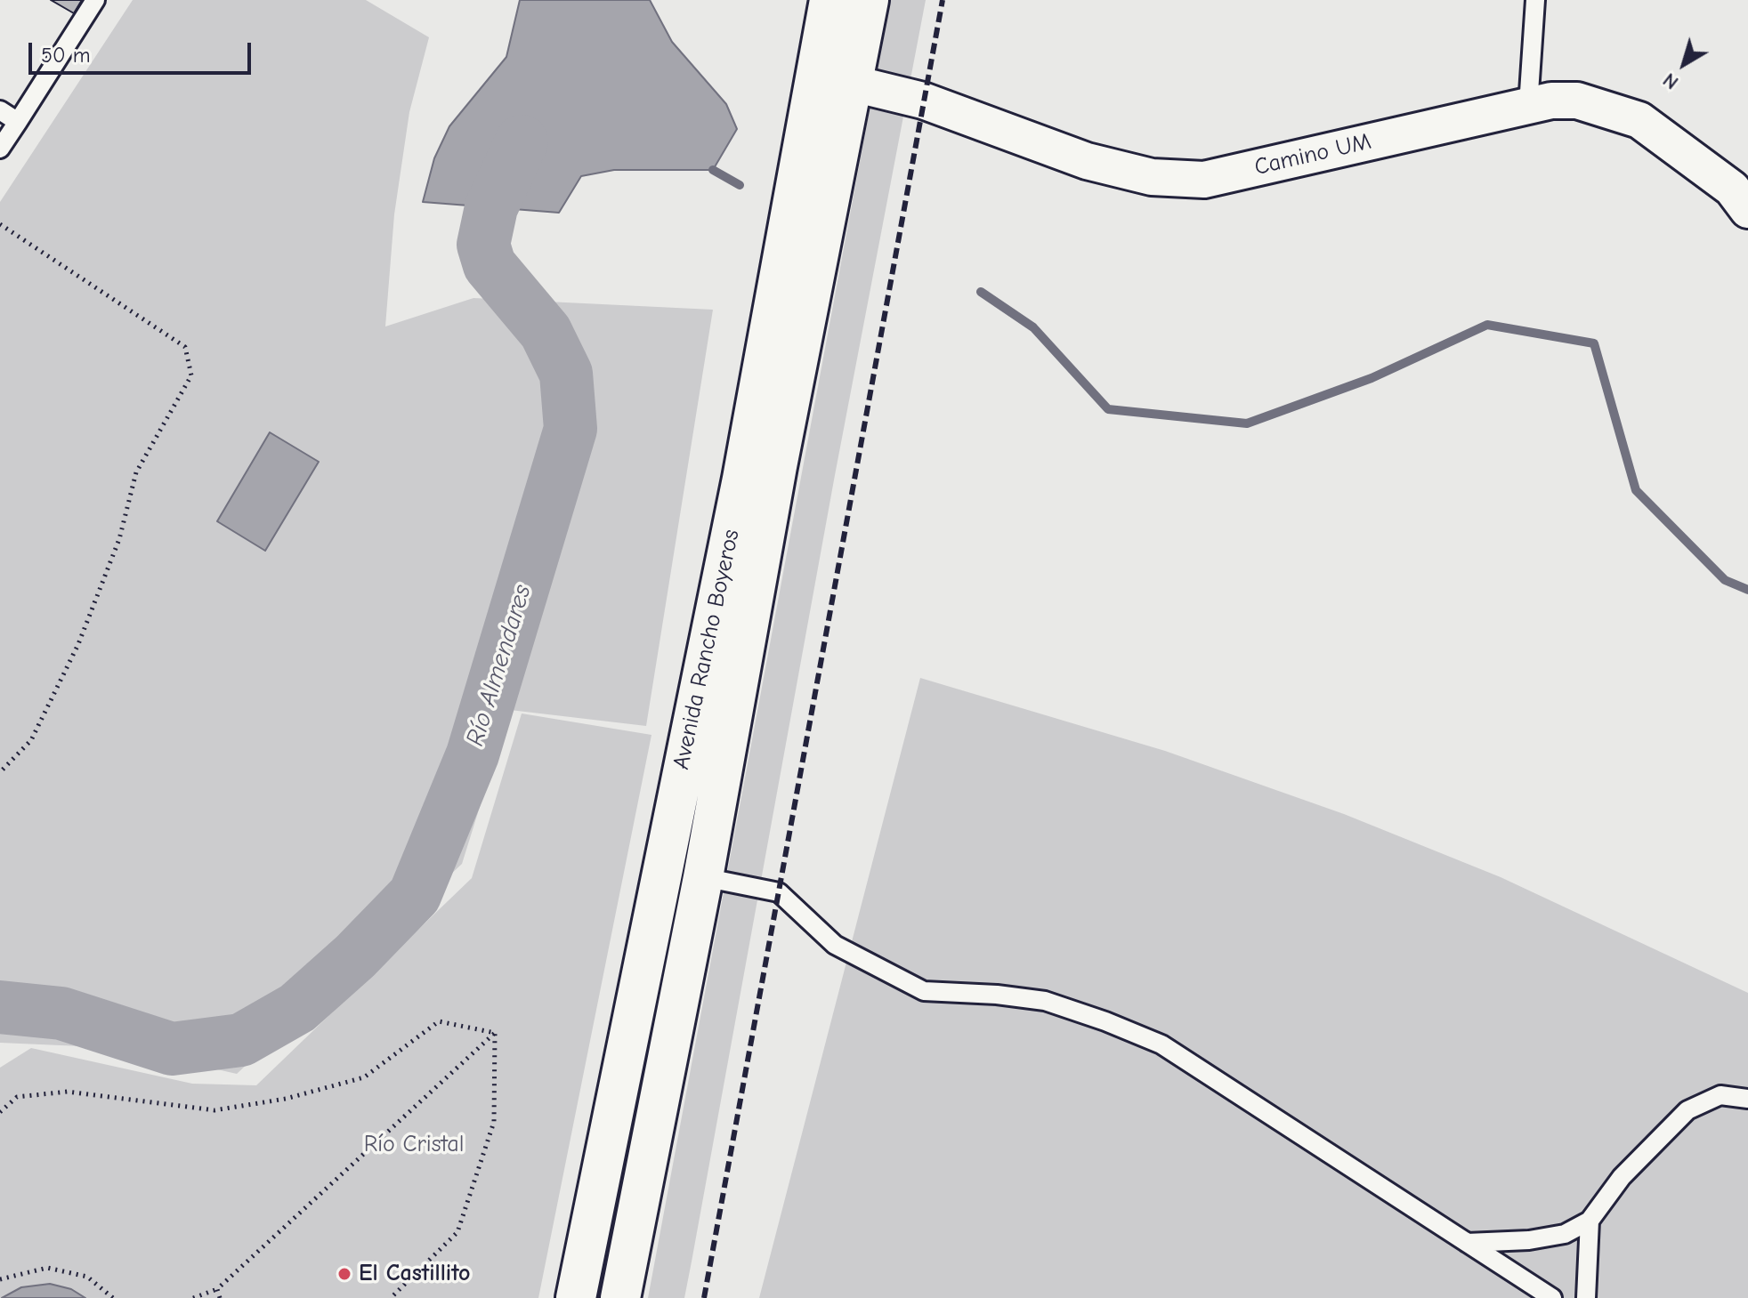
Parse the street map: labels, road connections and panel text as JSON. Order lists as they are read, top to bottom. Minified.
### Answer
{"streets":{"highway":["Avenida Rancho Boyeros"],"street":["Camino UM"]},"crossings":[["Camino UM","Avenida Rancho Boyeros"]],"water":["Río Almendares"],"parks":["Río Cristal"],"places":["El Castillito"],"scale_bar":"50 m","north":"bottom left"}
